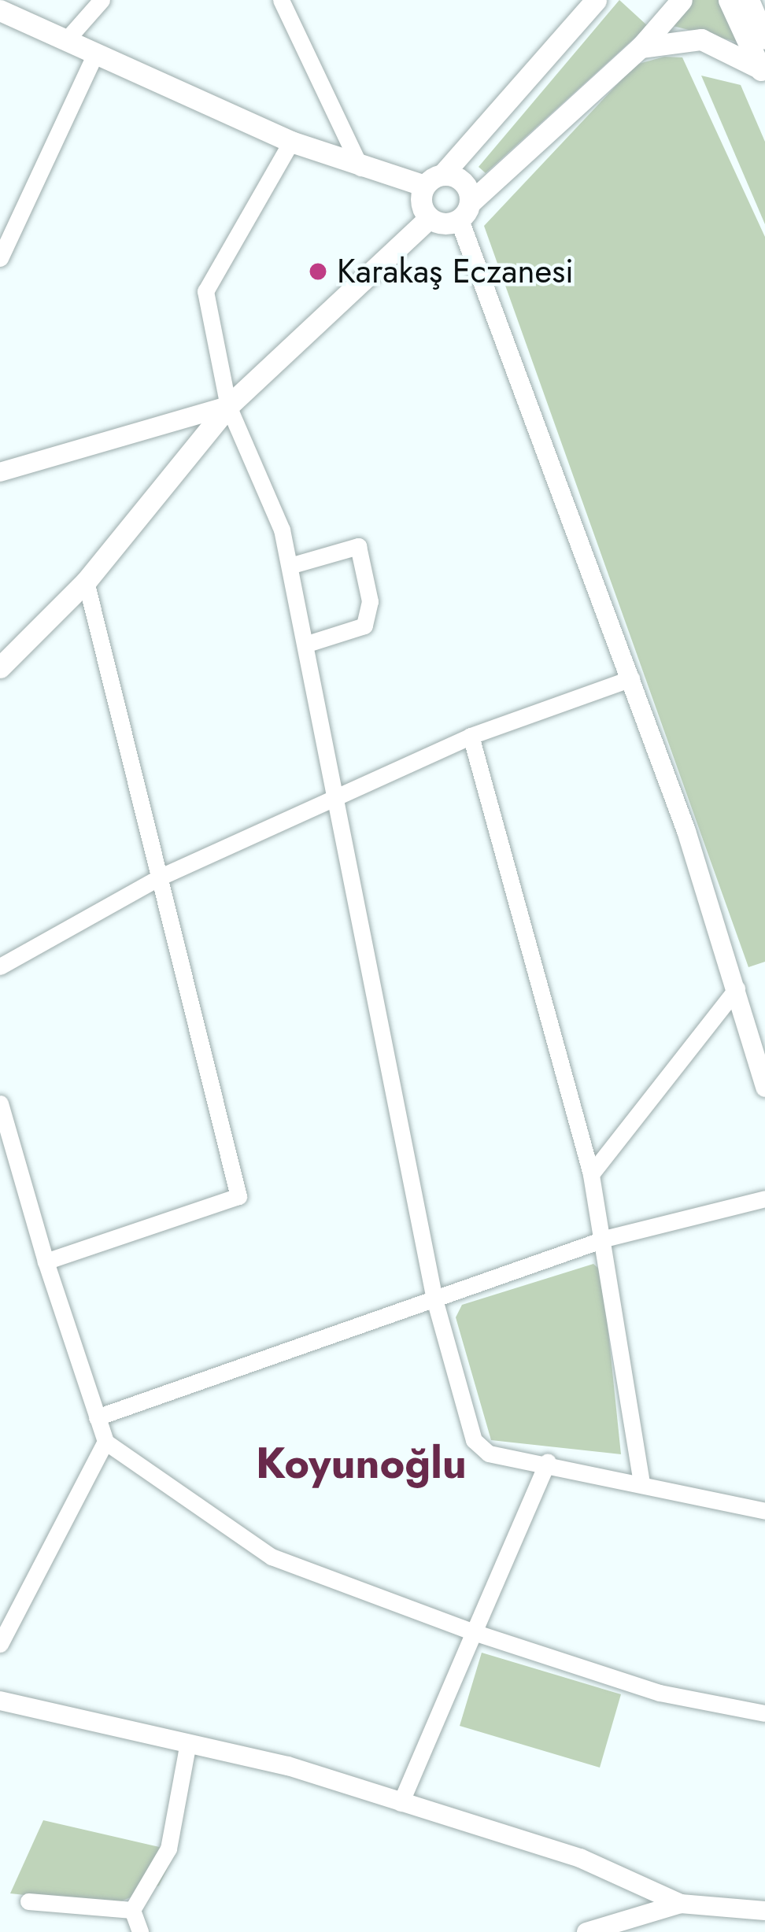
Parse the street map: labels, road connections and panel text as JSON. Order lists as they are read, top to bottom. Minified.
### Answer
{"districts":["Koyunoğlu"],"places":["Karakaş Eczanesi"]}
